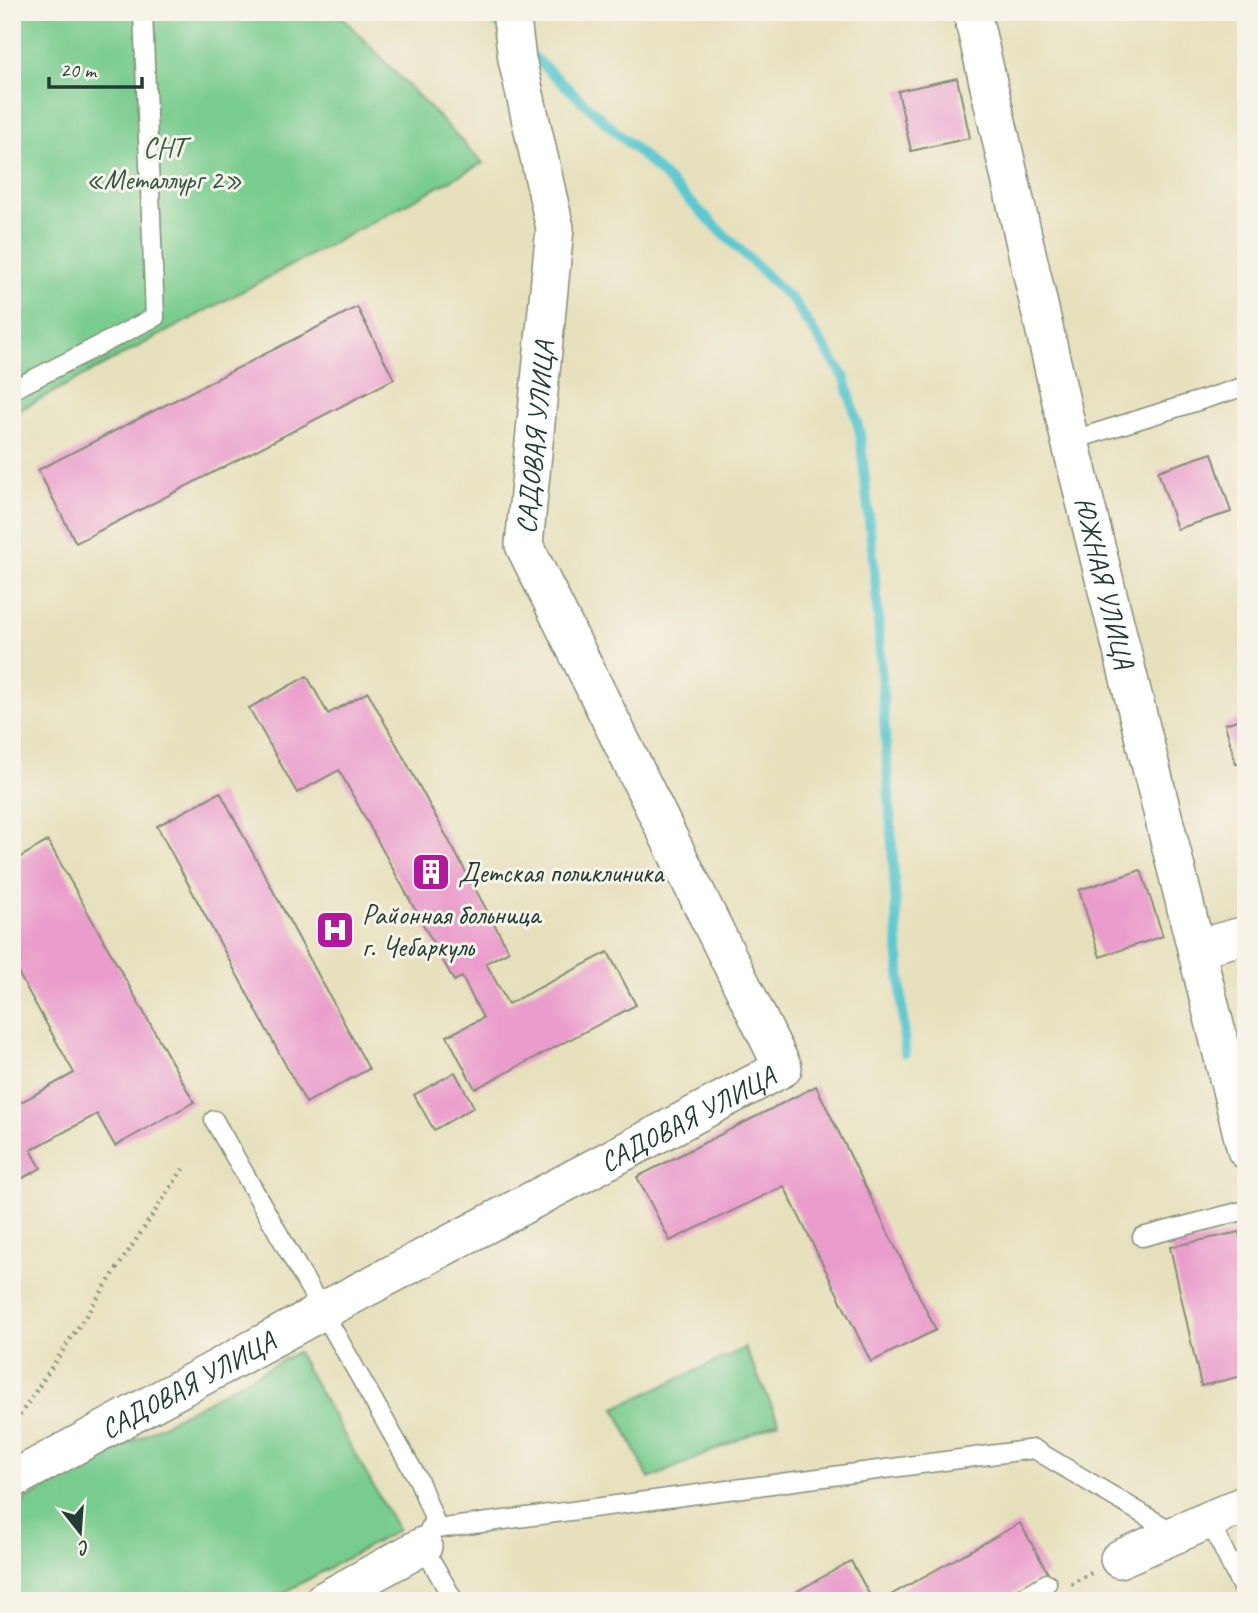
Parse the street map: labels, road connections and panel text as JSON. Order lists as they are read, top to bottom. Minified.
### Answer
{"streets":{"street":["САДОВАЯ УЛИЦА","ЮЖНАЯ УЛИЦА"]},"parks":["СНТ «Металлург 2»"],"places":{"building":["Детская поликлиника"],"hospital":["Районная больница г. Чебаркуль"]},"scale_bar":"20 m","north":"bottom"}
